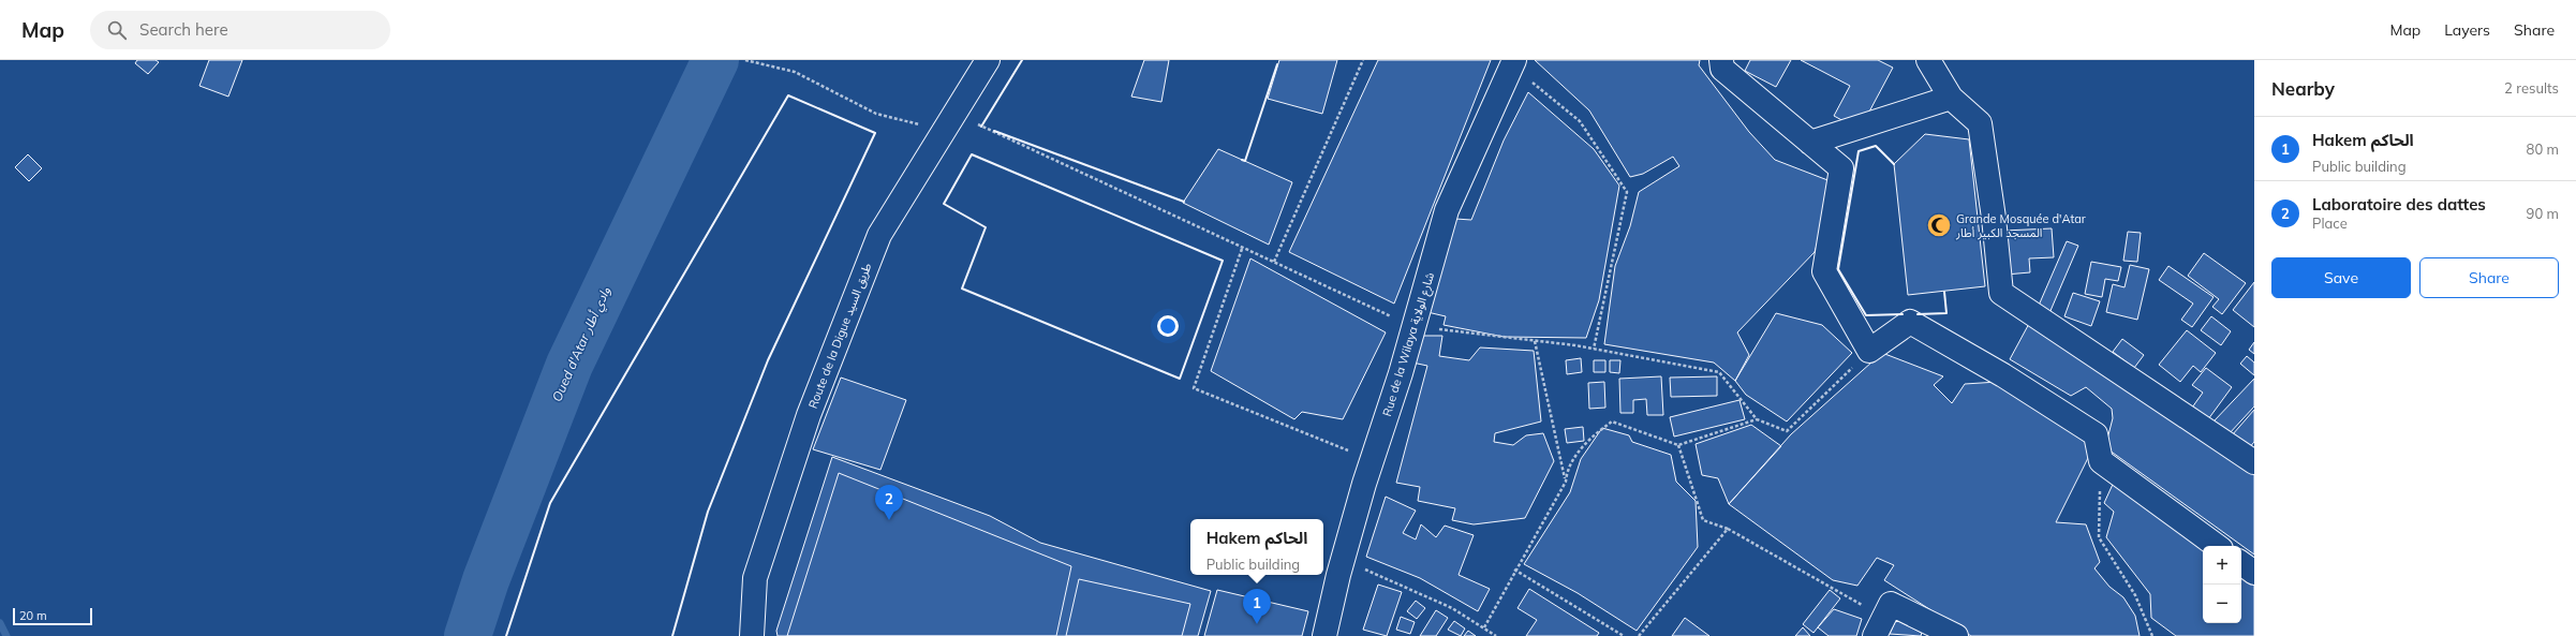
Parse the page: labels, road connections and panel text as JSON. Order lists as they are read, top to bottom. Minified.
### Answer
{"streets":{"street":["Route de la Digue طريق السيد","Rue de la Wilaya شارع الولاية"]},"water":["Oued d'Atar وادي أطار"],"places":{"mosque":["Grande Mosquée d'Atar المسجد الكبير أطار"]},"scale_bar":"20 m","page":{"header":"Map","search":"Search here","nav":["Map","Layers","Share"],"heading":["Nearby","2 results"],"list":[{"mark":"1","name":"Hakem الحاكم","note":"Public building","value":"80 m"},{"mark":"2","name":"Laboratoire des dattes","note":"Place","value":"90 m"}],"buttons":["Save","Share"],"pins":["2","1"],"popup":["Hakem الحاكم","Public building"],"map_buttons":["+","−"],"scale":"20 m"}}
